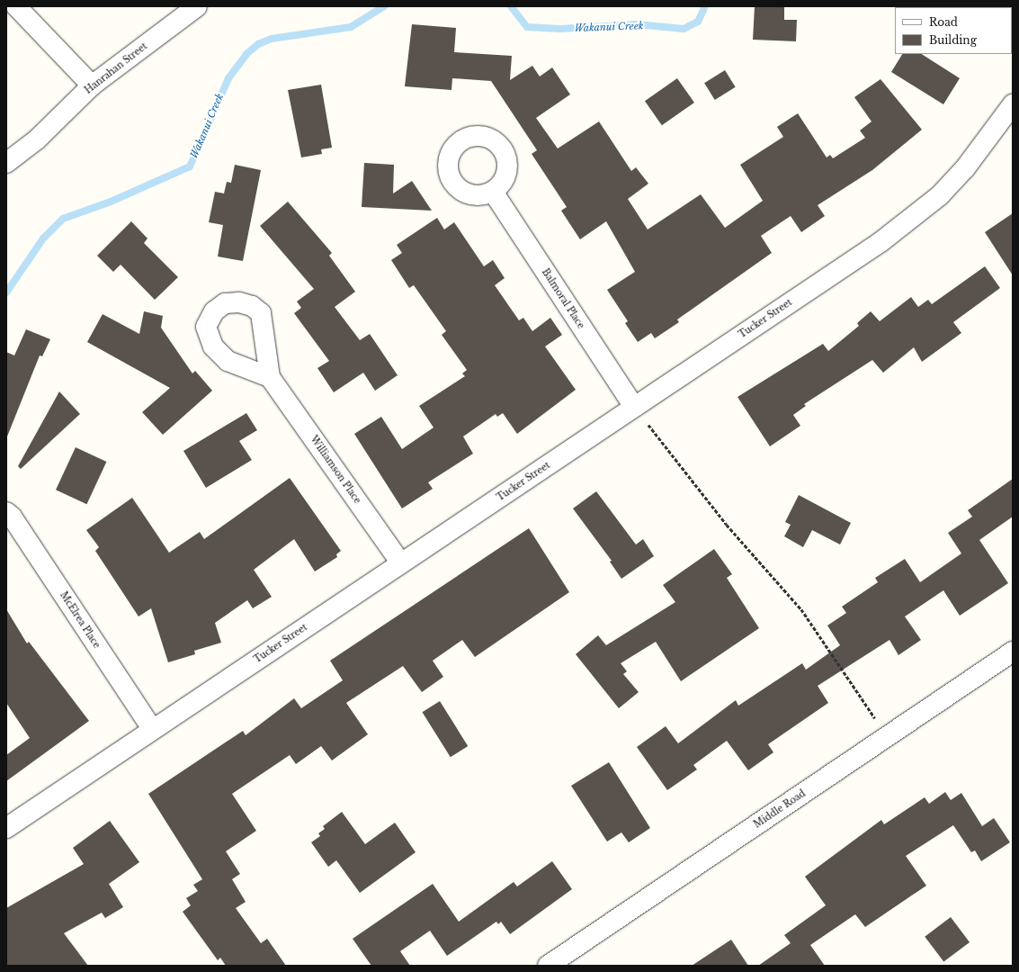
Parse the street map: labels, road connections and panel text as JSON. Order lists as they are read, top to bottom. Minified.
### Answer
{"streets":{"street":["Hanrahan Street","Balmoral Place","Tucker Street","Williamson Place","McElrea Place","Middle Road"]},"crossings":[["Balmoral Place","Tucker Street"],["Tucker Street","Williamson Place"],["Tucker Street","McElrea Place"]],"water":["Wakanui Creek"],"legend":["Road","Building"]}
